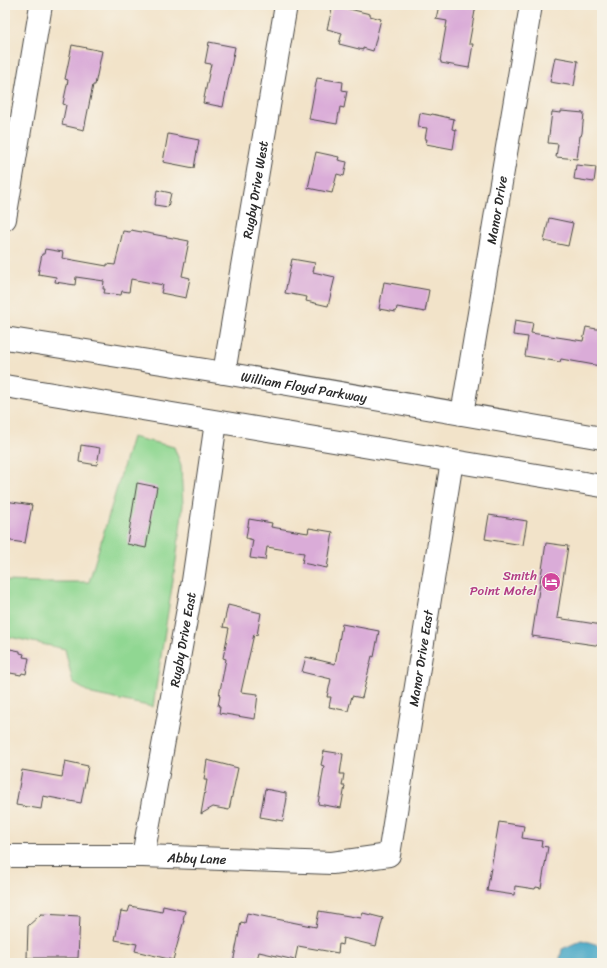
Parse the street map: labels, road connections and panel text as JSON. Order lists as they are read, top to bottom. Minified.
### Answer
{"streets":{"main road":["Rugby Drive West","Manor Drive","William Floyd Parkway","Rugby Drive East","Manor Drive East","Abby Lane"]},"crossings":[["Rugby Drive West","William Floyd Parkway"],["Manor Drive","William Floyd Parkway"],["Rugby Drive East","Abby Lane"],["Manor Drive East","Abby Lane"]],"places":{"hotel":["Smith Point Motel"]}}
